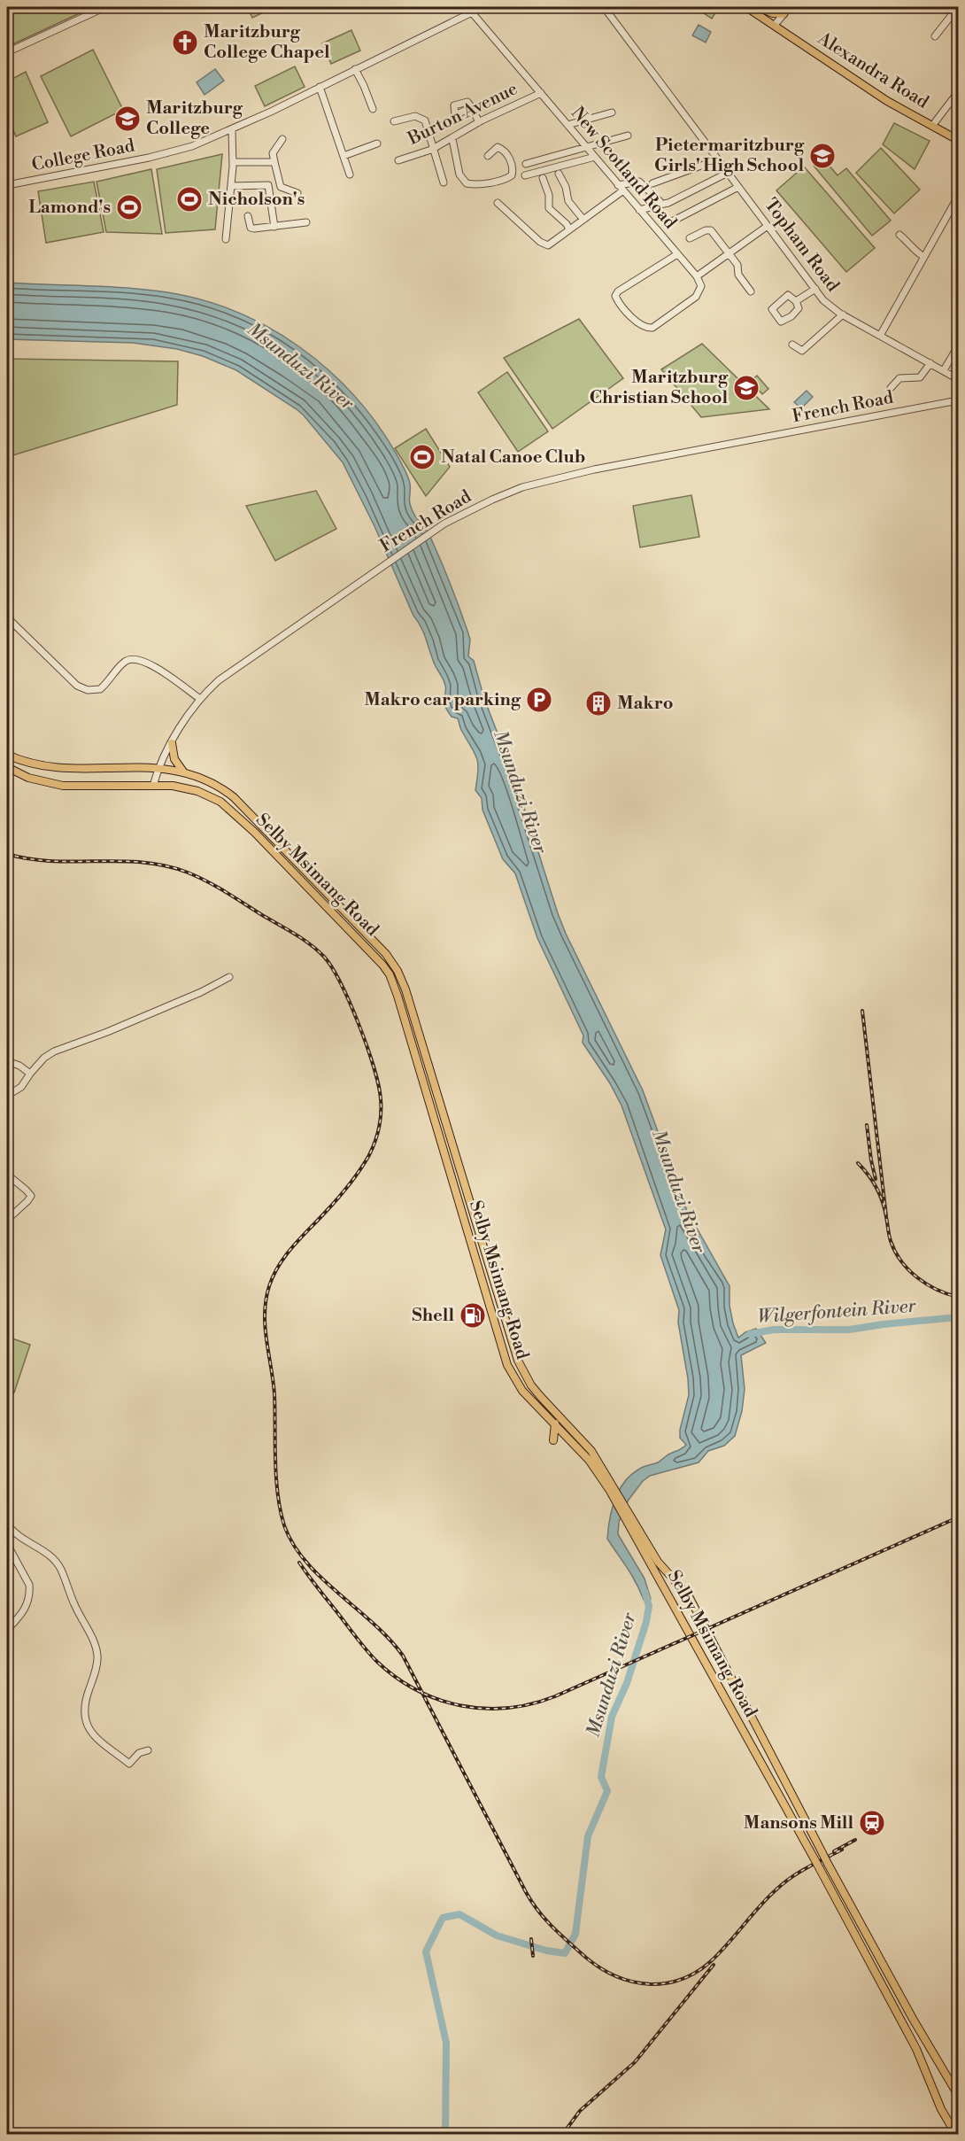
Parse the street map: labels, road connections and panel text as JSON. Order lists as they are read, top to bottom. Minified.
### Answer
{"streets":{"main road":["Alexandra Road","Selby Msimang Road"],"street":["Burton Avenue","College Road","New Scotland Road","Topham Road","French Road"]},"crossings":[["Burton Avenue","New Scotland Road"],["College Road","New Scotland Road"],["French Road","Selby Msimang Road"]],"water":["Msunduzi River","Wilgerfontein River"],"places":{"church":["Maritzburg College Chapel"],"school or university":["Maritzburg College","Pietermaritzburg Girls' High School","Maritzburg Christian School"],"sports":["Nicholson's","Lamond's","Natal Canoe Club"],"parking":["Makro car parking"],"building":["Makro"],"fuel station":["Shell"],"station":["Mansons Mill"]}}
